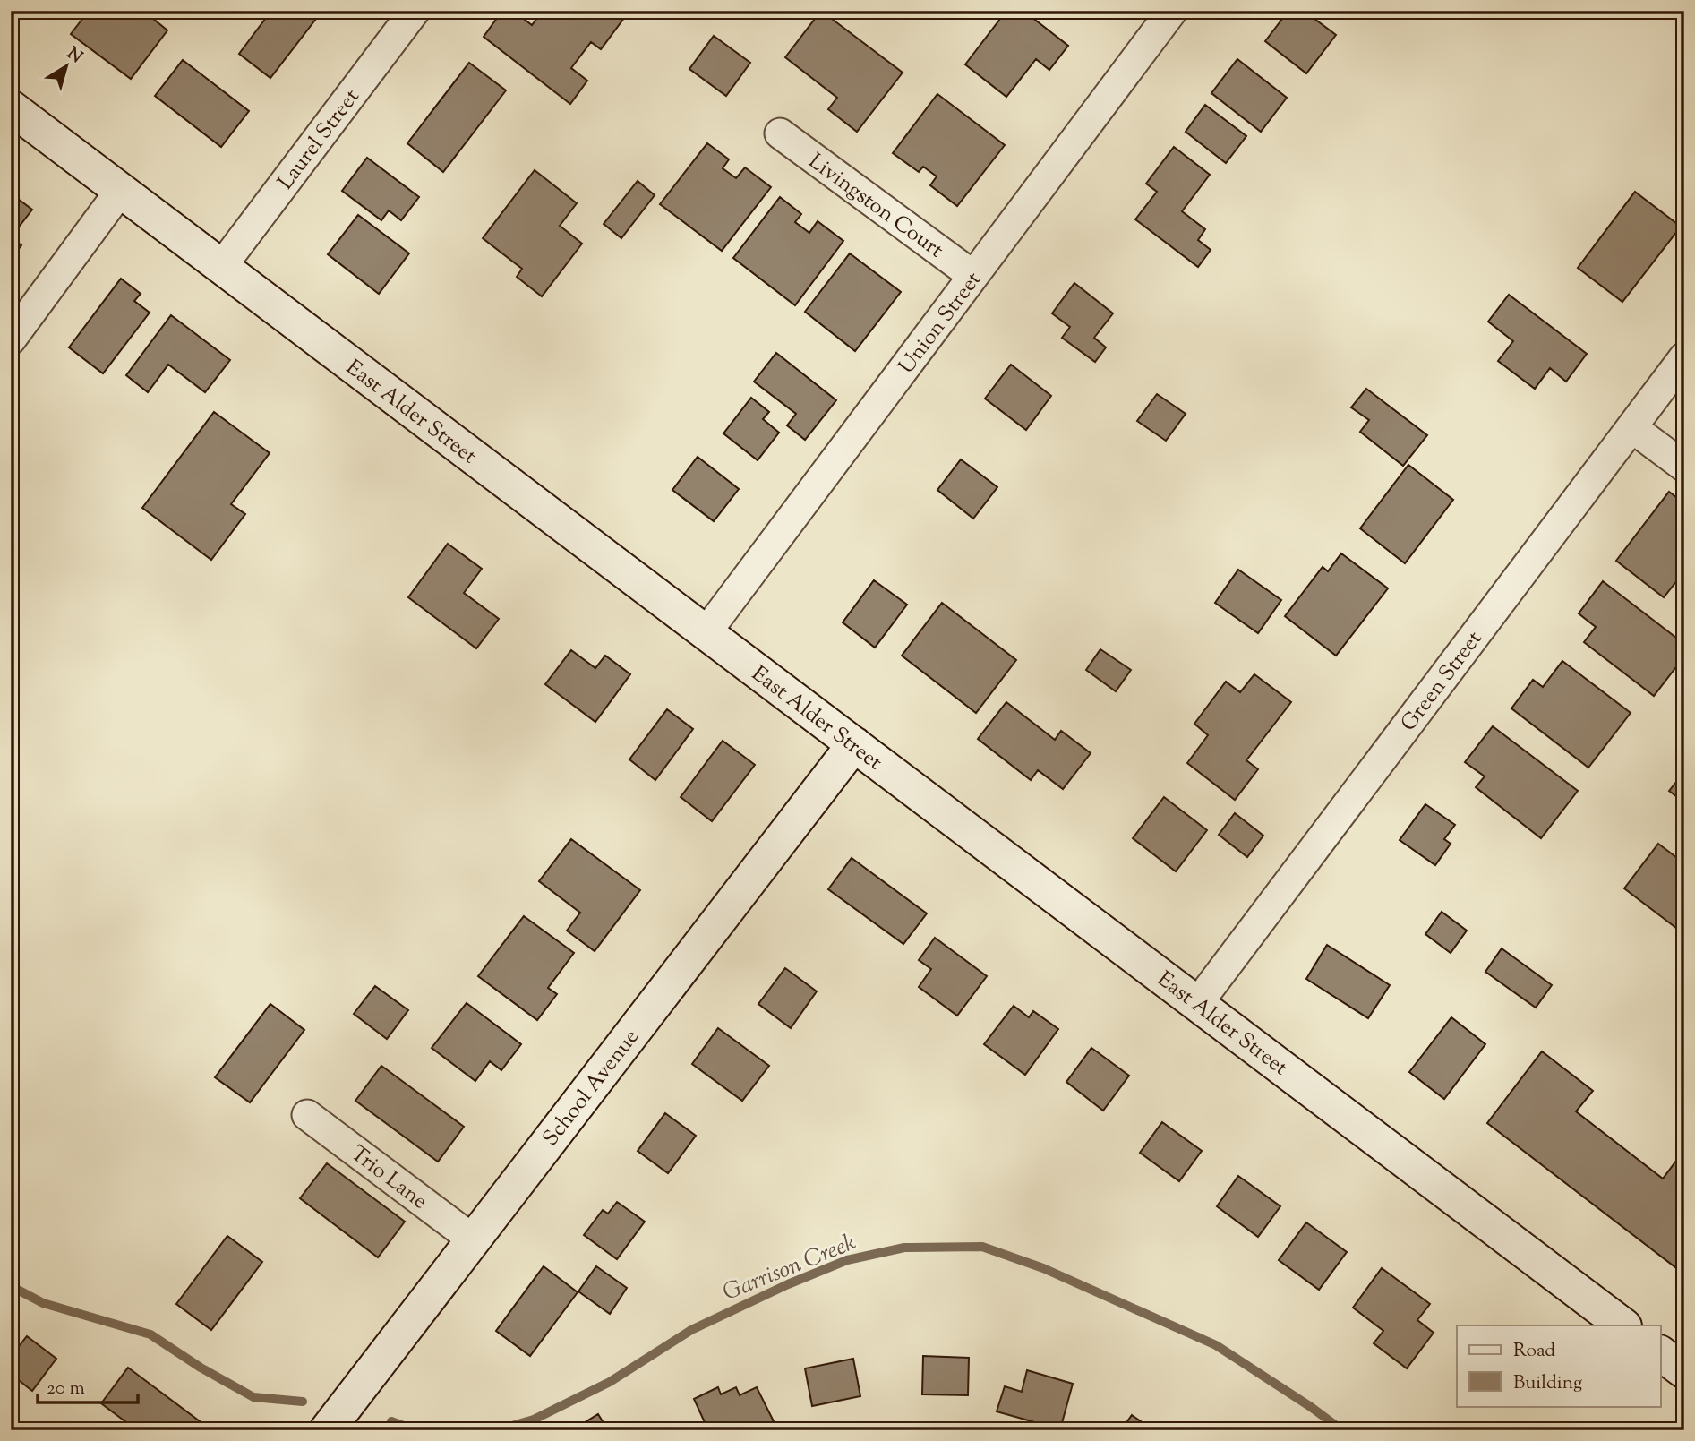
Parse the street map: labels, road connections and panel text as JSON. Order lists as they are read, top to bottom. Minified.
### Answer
{"streets":{"main road":["East Alder Street","School Avenue"],"street":["Laurel Street","Livingston Court","Union Street","Green Street","Trio Lane"]},"crossings":[["Laurel Street","East Alder Street"],["Livingston Court","Union Street"],["Union Street","East Alder Street"],["East Alder Street","Green Street"],["East Alder Street","School Avenue"],["School Avenue","Trio Lane"]],"water":["Garrison Creek"],"legend":["Road","Building"],"scale_bar":"20 m","north":"top right"}
